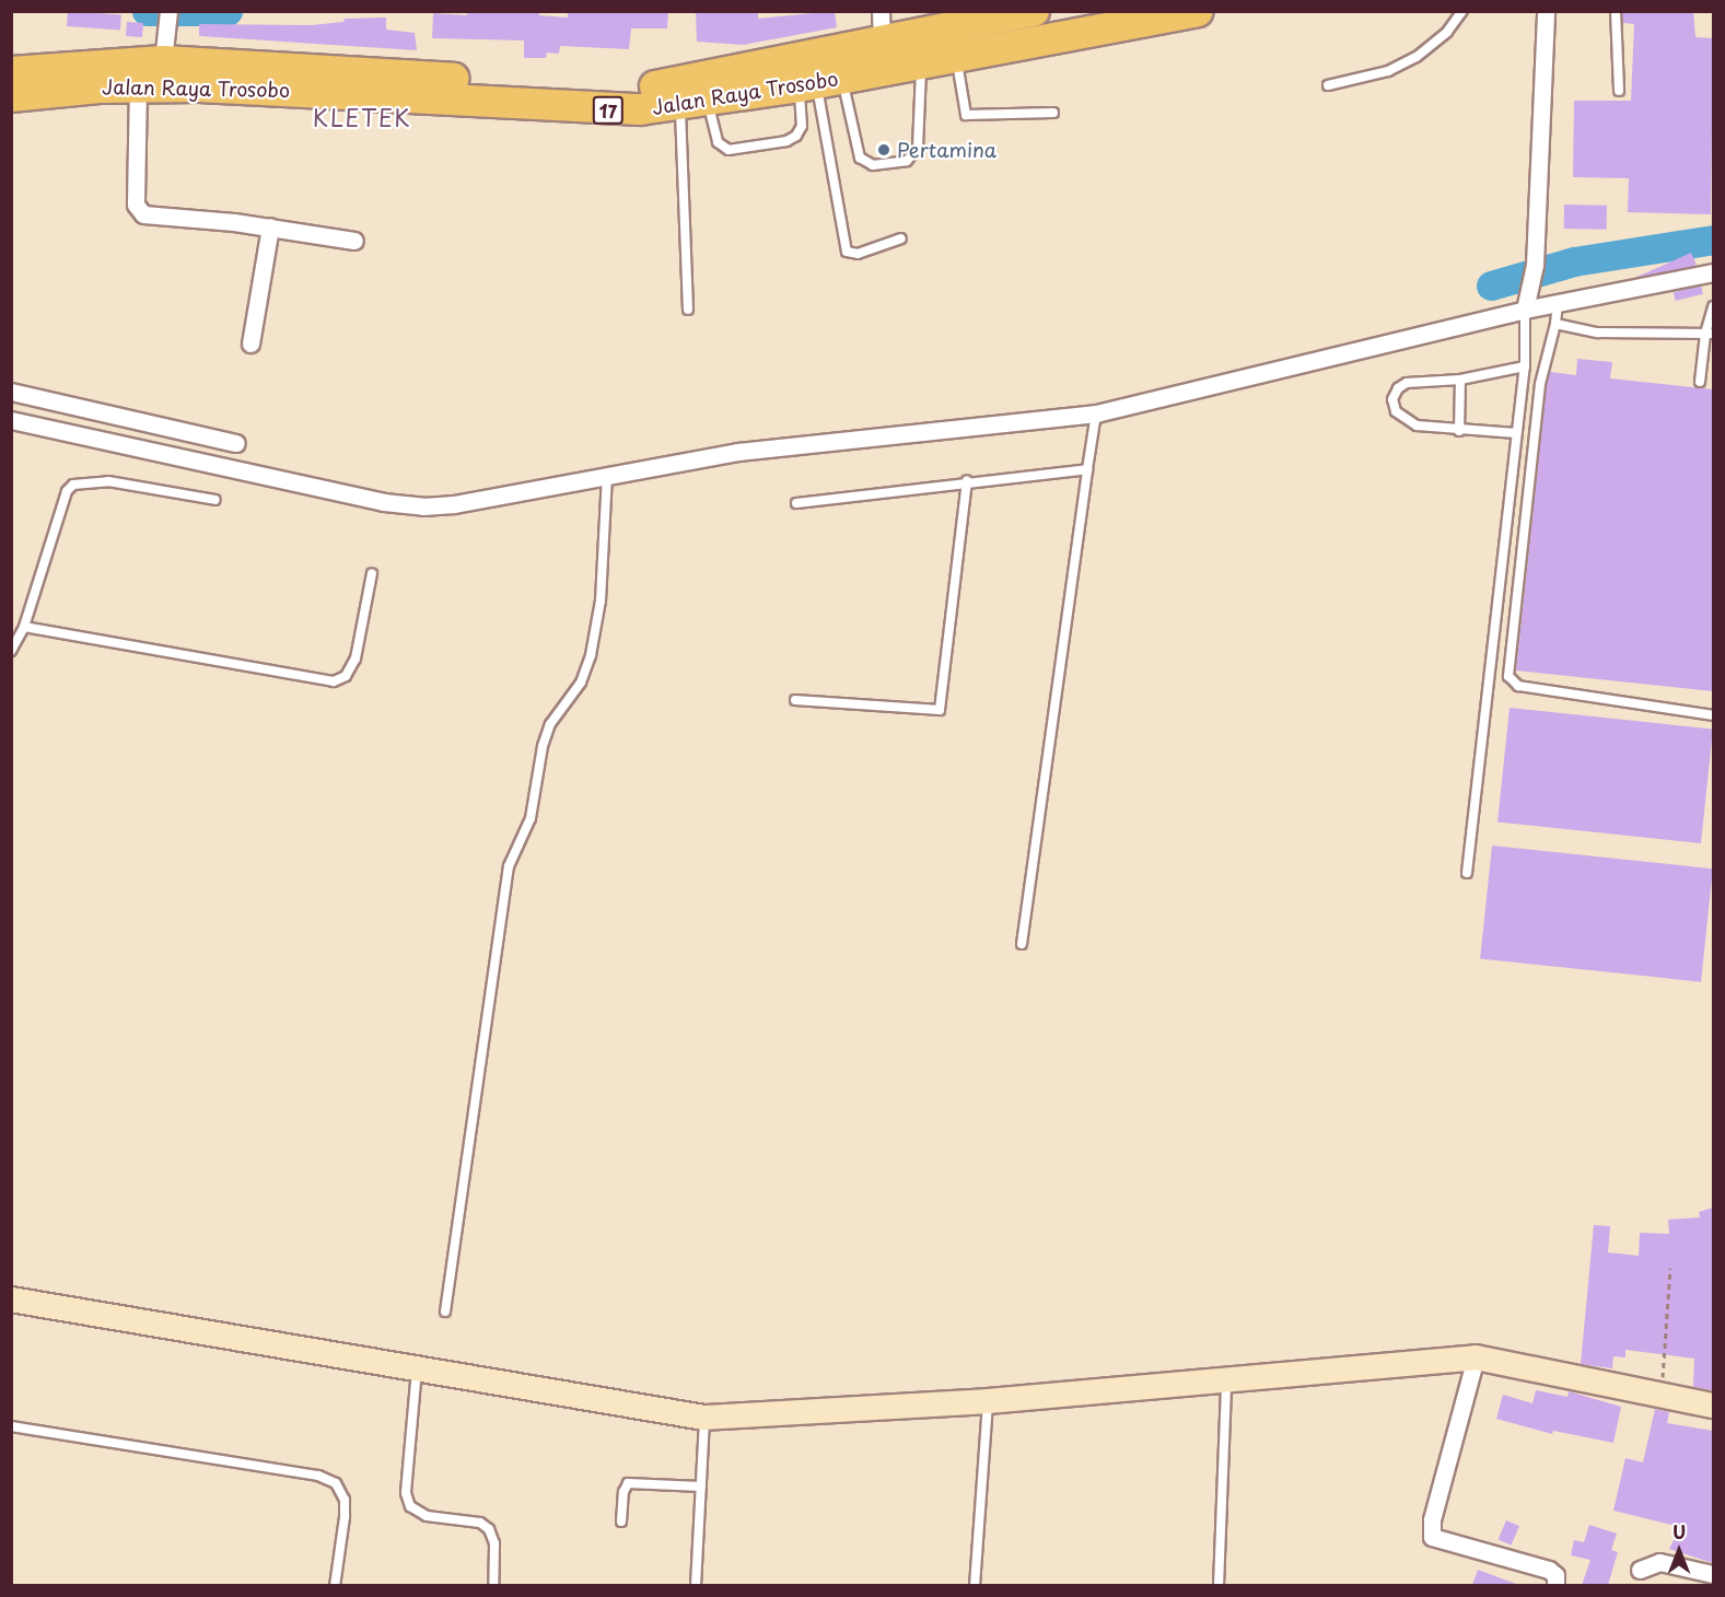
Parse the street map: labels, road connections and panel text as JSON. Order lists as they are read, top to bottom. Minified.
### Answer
{"streets":{"highway":["Jalan Raya Trosobo","17"]},"districts":["KLETEK"],"places":["Pertamina"],"north":"top"}
